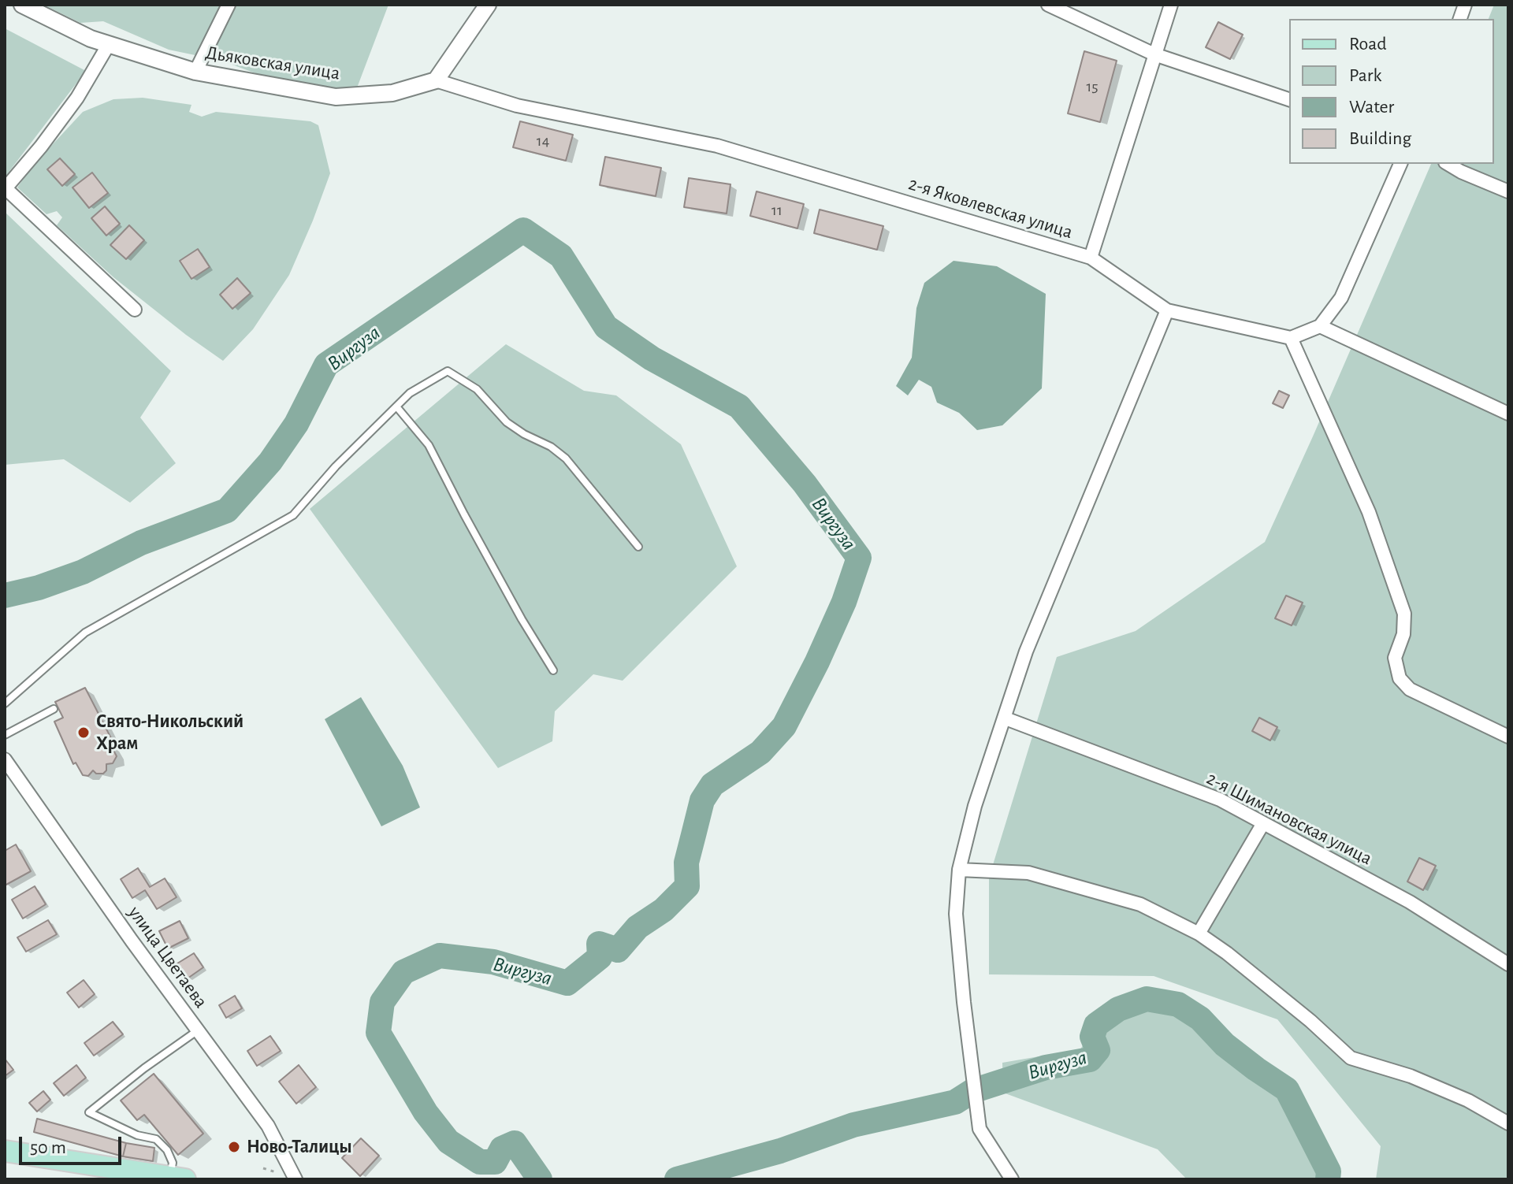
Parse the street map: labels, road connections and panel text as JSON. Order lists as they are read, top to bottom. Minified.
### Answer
{"streets":{"street":["Дьяковская улица","2-я Яковлевская улица","2-я Шимановская улица","улица Цветаева"]},"crossings":[["Дьяковская улица","2-я Яковлевская улица"]],"water":["Виргуза"],"places":["Свято-Никольский Храм","Ново-Талицы"],"house_numbers":["15","14","11"],"legend":["Road","Park","Water","Building"],"scale_bar":"50 m"}
